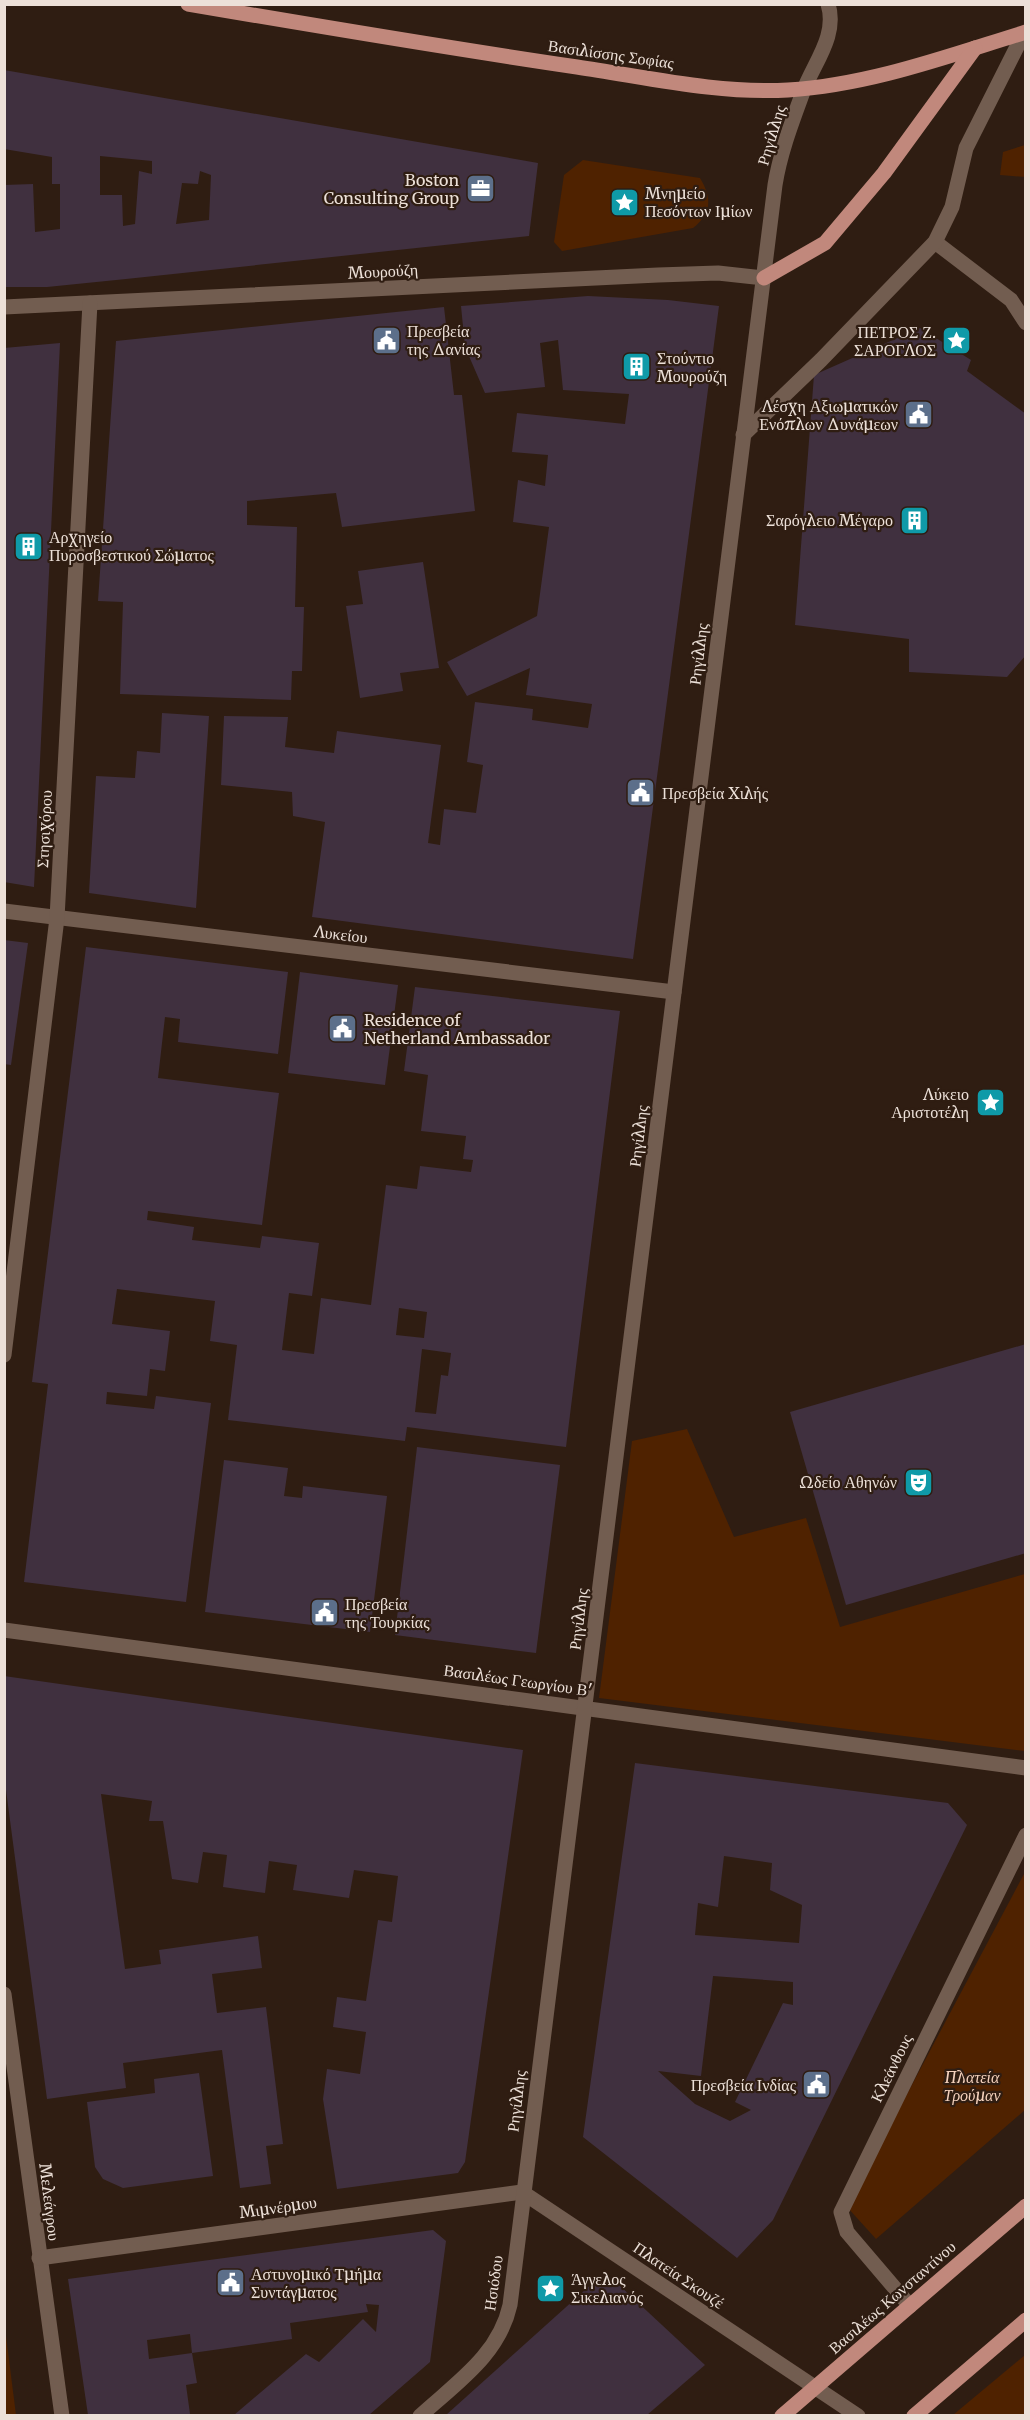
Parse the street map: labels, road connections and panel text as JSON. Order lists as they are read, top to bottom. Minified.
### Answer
{"streets":{"main road":["Βασιλίσσης Σοφίας","Βασιλέως Κωνσταντίνου"],"street":["Ρηγίλλης","Μουρούζη","Στησιχόρου","Λυκείου","Βασιλέως Γεωργίου Β'","Κλεάνθους","Μελεάγρου","Μιμνέρμου","Πλατεία Σκουζέ","Ησιόδου"]},"crossings":[["Βασιλίσσης Σοφίας","Ρηγίλλης"],["Ρηγίλλης","Μουρούζη"],["Ρηγίλλης","Λυκείου"],["Ρηγίλλης","Βασιλέως Γεωργίου Β'"],["Ρηγίλλης","Μιμνέρμου"],["Ρηγίλλης","Πλατεία Σκουζέ"],["Ρηγίλλης","Ησιόδου"],["Μουρούζη","Στησιχόρου"],["Στησιχόρου","Λυκείου"],["Κλεάνθους","Βασιλέως Κωνσταντίνου"],["Μελεάγρου","Μιμνέρμου"],["Μιμνέρμου","Πλατεία Σκουζέ"],["Μιμνέρμου","Ησιόδου"],["Πλατεία Σκουζέ","Ησιόδου"],["Πλατεία Σκουζέ","Βασιλέως Κωνσταντίνου"]],"parks":["Πλατεία Τρούμαν"],"places":{"office":["Boston Consulting Group"],"place":["Μνημείο Πεσόντων Ιμίων","ΠΕΤΡΟΣ Ζ. ΣΑΡΟΓΛΟΣ","Λύκειο Αριστοτέλη","Άγγελος Σικελιανός"],"public building":["Πρεσβεία της Δανίας","Λέσχη Αξιωματικών Ενόπλων Δυνάμεων","Πρεσβεία Χιλής","Residence of Netherland Ambassador","Πρεσβεία της Τουρκίας","Πρεσβεία Ινδίας","Αστυνομικό Τμήμα Συντάγματος"],"building":["Στούντιο Μουρούζη","Σαρόγλειο Μέγαρο","Αρχηγείο Πυροσβεστικού Σώματος"],"theatre":["Ωδείο Αθηνών"]}}
